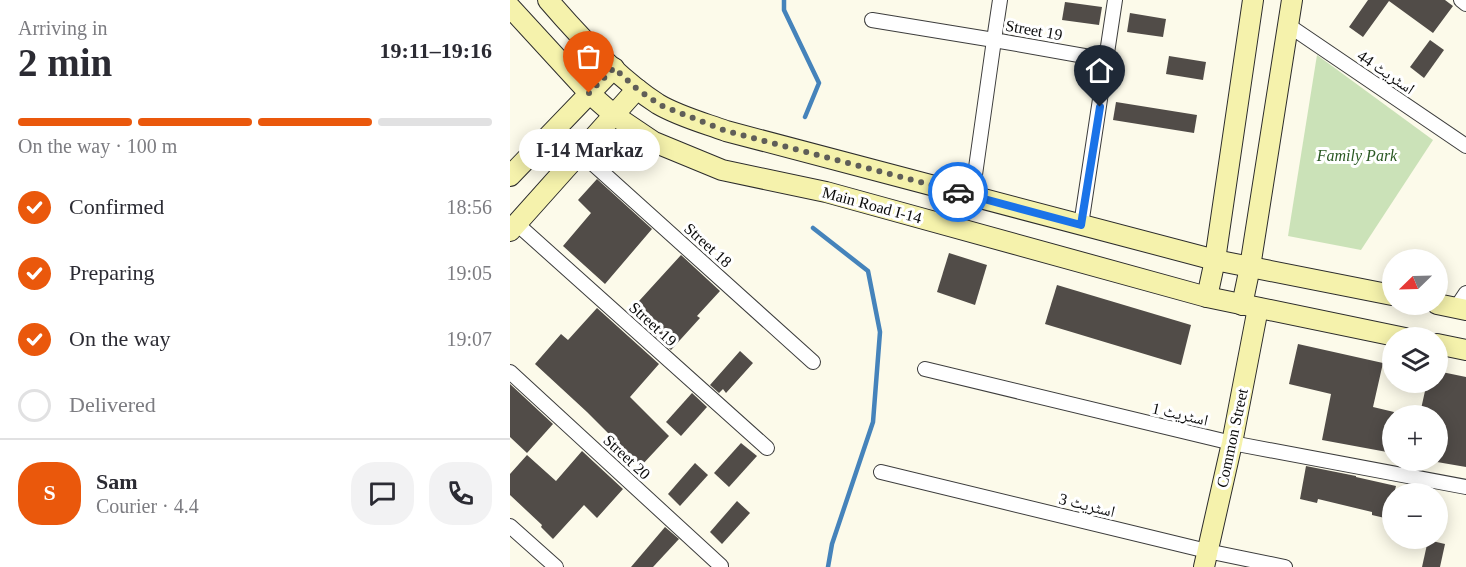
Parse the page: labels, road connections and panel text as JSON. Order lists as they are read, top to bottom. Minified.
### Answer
{"streets":{"main road":["Main Road I-14","Common Street"],"street":["Street 19","اسٹریٹ 44","Street 18","اسٹریٹ 1","Street 20","اسٹریٹ 3"]},"crossings":[["Main Road I-14","Common Street"],["اسٹریٹ 1","Common Street"],["Common Street","اسٹریٹ 3"]],"parks":["Family Park"],"places":["I-14 Markaz"],"north":"bottom left","page":{"heading":["2 min","Arriving in","19:11–19:16"],"panel":["Sam","Courier · 4.4"],"bar":"On the way · 100 m","bubble":"I-14 Markaz","list":[["Confirmed","18:56"],["Preparing","19:05"],["On the way","19:07"],"Delivered"],"map_buttons":["+","−"],"round":"S"}}
